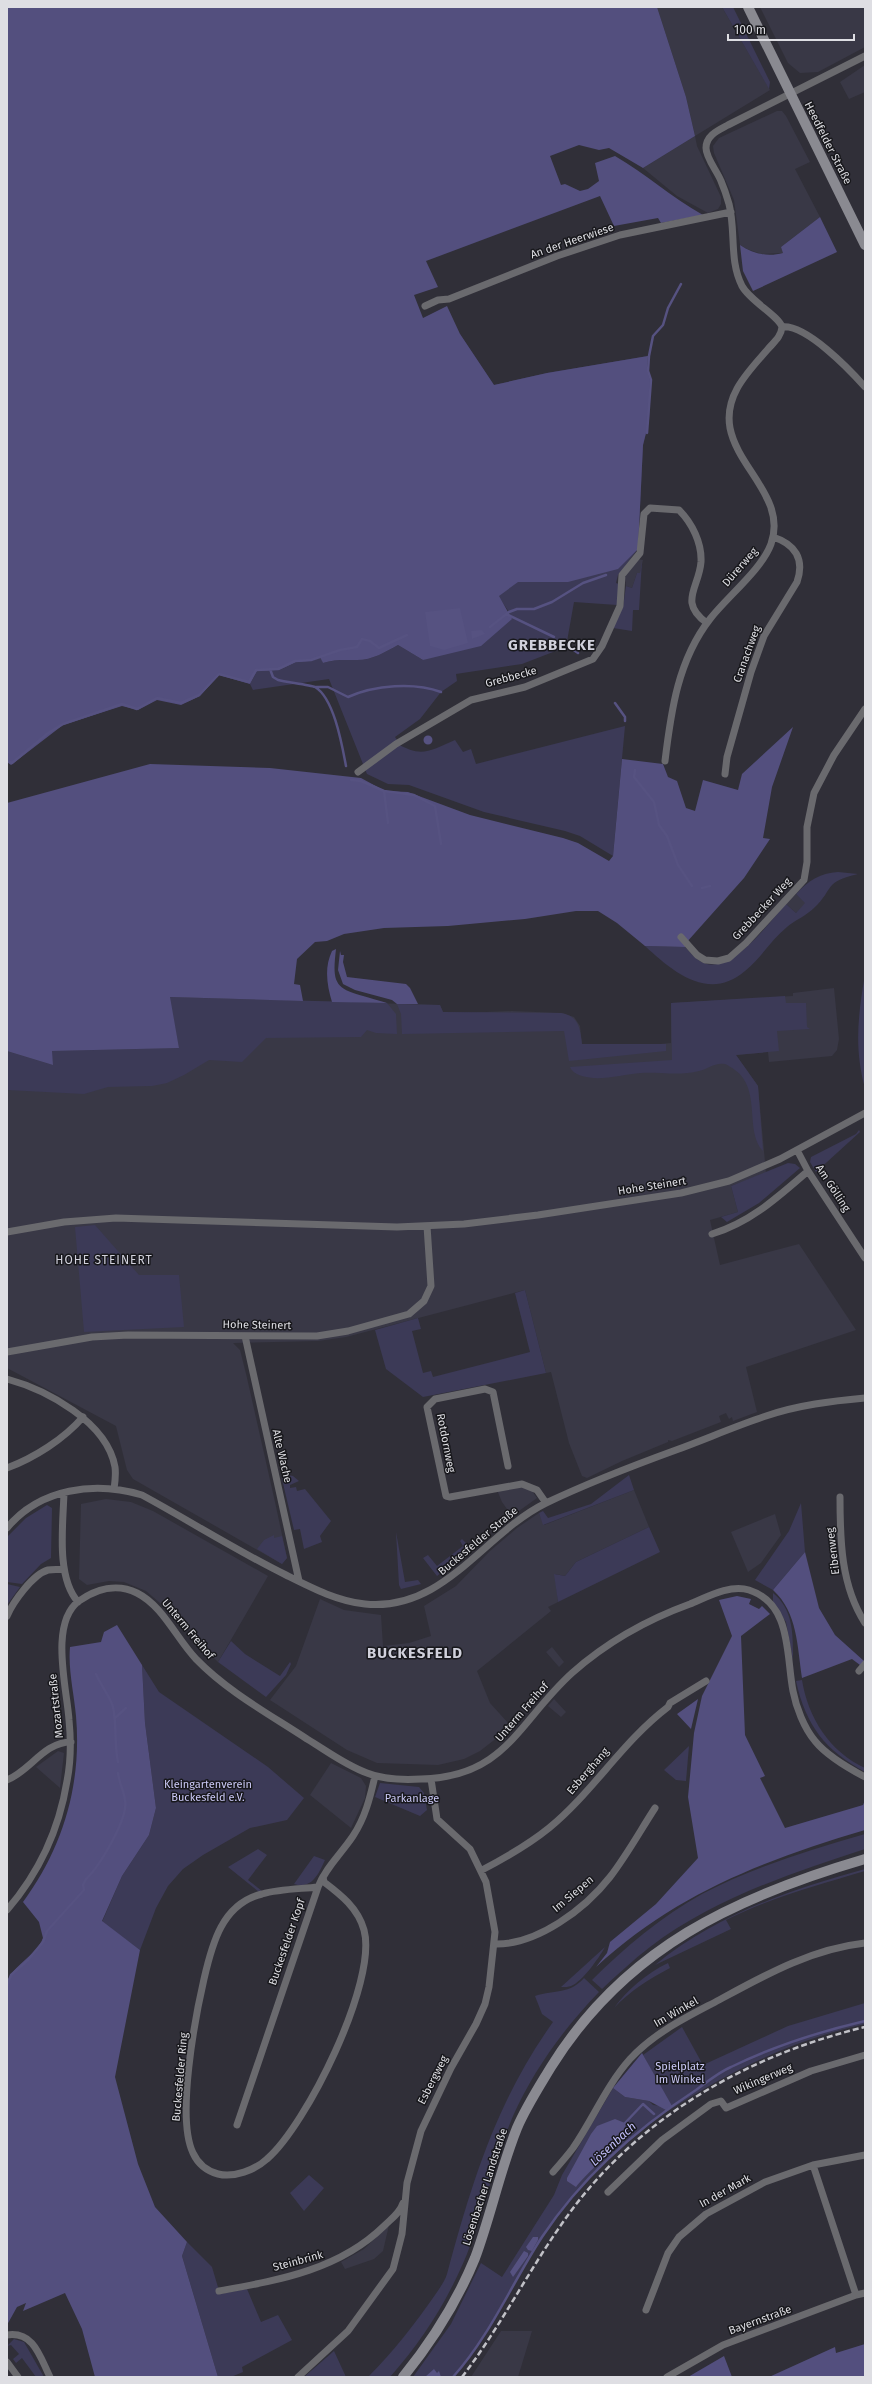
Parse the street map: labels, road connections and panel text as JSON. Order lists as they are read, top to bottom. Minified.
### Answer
{"streets":{"main road":["Heedfelder Straße","Lösenbacher Landstraße"],"street":["An der Heerwiese","Dürerweg","Cranachweg","Grebbecke","Grebbecker Weg","Hohe Steinert","Am Gölling","Rotdornweg","Alte Wache","Buckesfelder Straße","Eibenweg","Unterm Freihof","Mozartstraße","Esberghang","Im Siepen","Buckesfelder Kopf","Im Winkel","Buckesfelder Ring","Wikingerweg","Esbergweg","In der Mark","Steinbrink","Bayernstraße"]},"crossings":[["Dürerweg","Cranachweg"],["Dürerweg","Grebbecke"],["Hohe Steinert","Am Gölling"],["Hohe Steinert","Alte Wache"],["Rotdornweg","Buckesfelder Straße"],["Alte Wache","Buckesfelder Straße"],["Unterm Freihof","Mozartstraße"],["Unterm Freihof","Buckesfelder Kopf"],["Unterm Freihof","Esbergweg"],["Esberghang","Esbergweg"],["Im Siepen","Esbergweg"],["Buckesfelder Kopf","Buckesfelder Ring"],["Esbergweg","Steinbrink"]],"districts":["GREBBECKE","HOHE STEINERT","BUCKESFELD"],"water":["Lösenbach"],"parks":["Kleingartenverein Buckesfeld e.V.","Parkanlage","Spielplatz Im Winkel"],"scale_bar":"100 m"}
